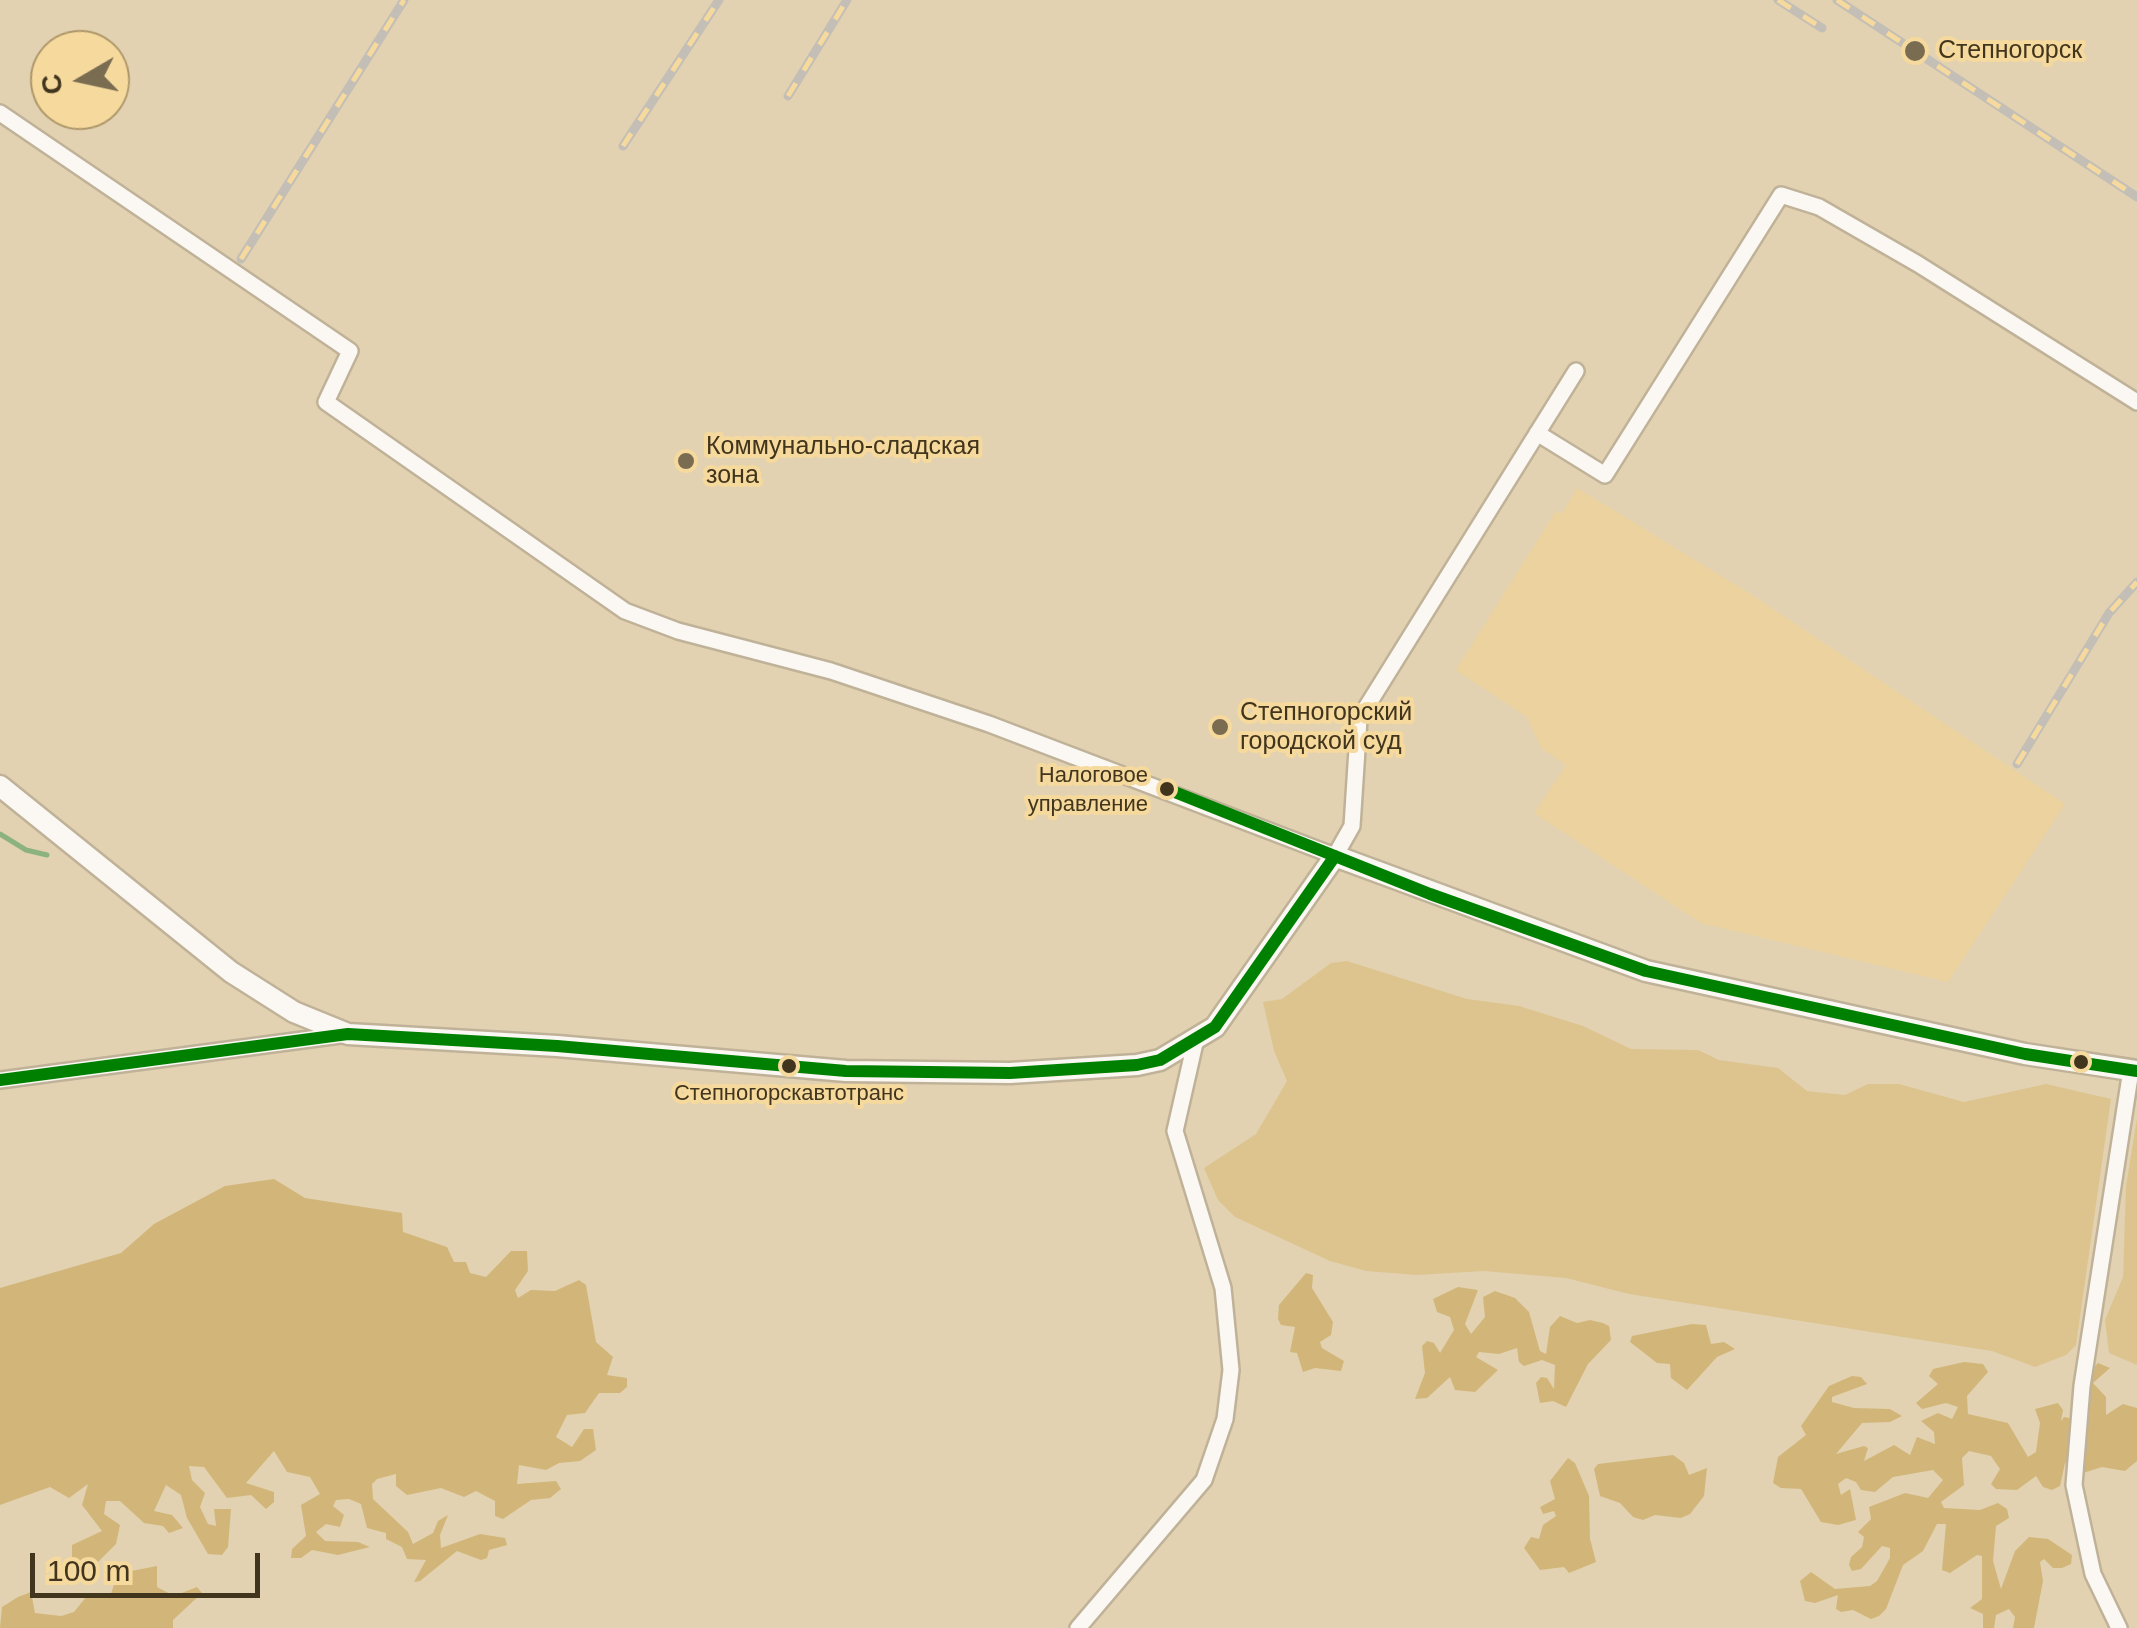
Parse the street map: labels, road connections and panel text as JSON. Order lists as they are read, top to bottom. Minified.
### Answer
{"places":["Степногорск","Коммунально-сладская зона","Степногорский городской суд","Налоговое управление","Степногорскавтотранс"],"scale_bar":"100 m","north":"left"}
